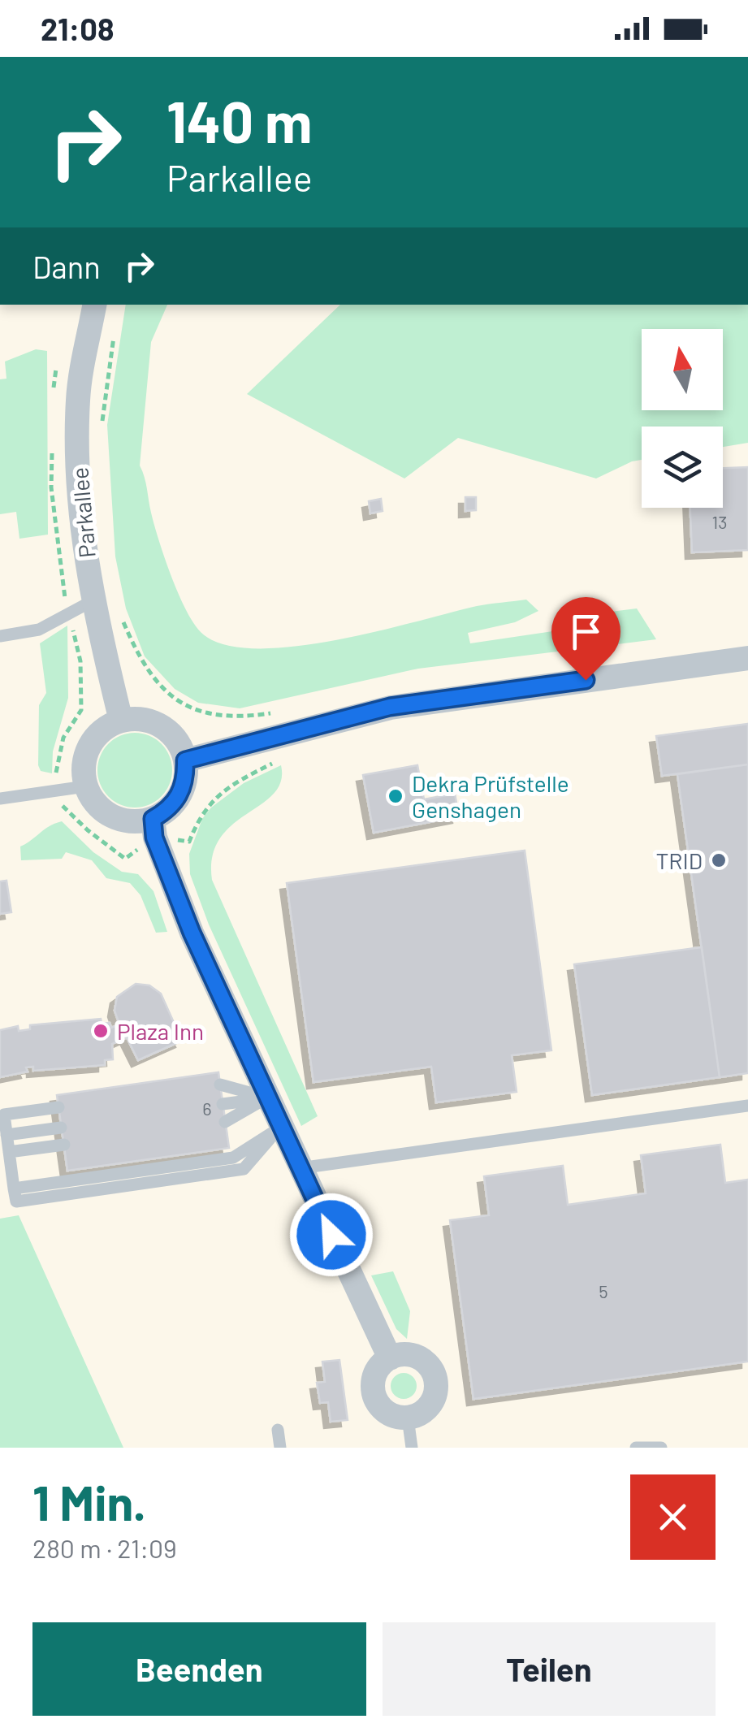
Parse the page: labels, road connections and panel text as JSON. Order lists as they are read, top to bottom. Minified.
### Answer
{"streets":{"street":["Parkallee"]},"places":["Dekra Prüfstelle Genshagen","TRID","Plaza Inn"],"house_numbers":["13","6","5"],"north":"top","page":{"status":"21:08","turn":["140 m","Parkallee"],"then":"Dann","heading":["1 Min.","280 m · 21:09"],"buttons":["Beenden","Teilen"]}}
